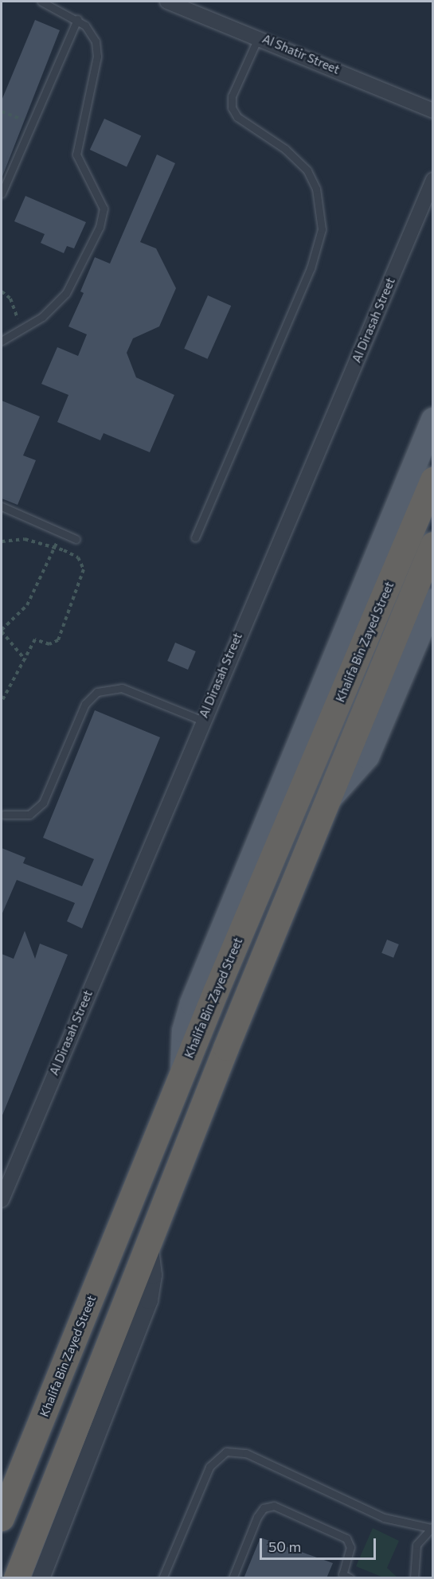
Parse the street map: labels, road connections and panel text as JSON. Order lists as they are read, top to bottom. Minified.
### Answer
{"streets":{"highway":["Khalifa Bin Zayed Street"],"street":["Al Shatir Street","Al Dirasah Street"]},"scale_bar":"50 m"}
